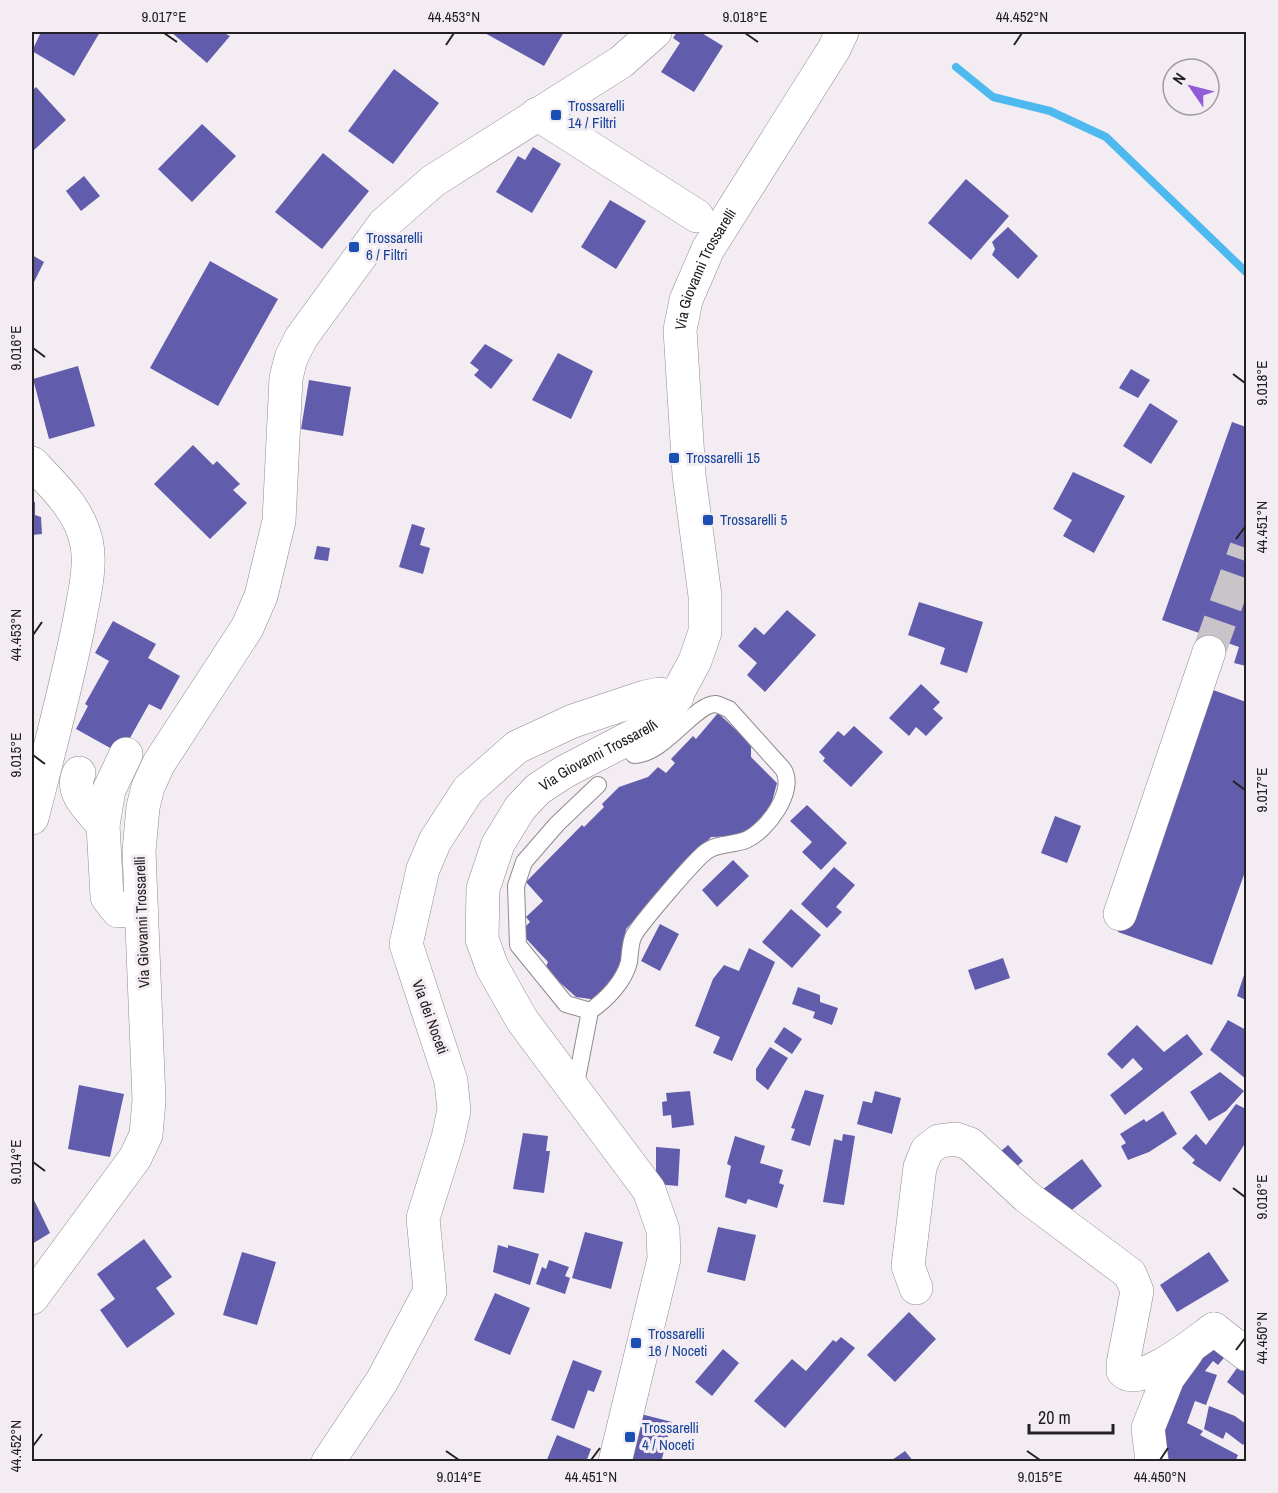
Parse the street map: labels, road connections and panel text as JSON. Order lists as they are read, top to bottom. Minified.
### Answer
{"streets":{"street":["Via Giovanni Trossarelli","Via dei Noceti"]},"crossings":[["Via Giovanni Trossarelli","Via dei Noceti"]],"places":{"transit":["Trossarelli 14 / Filtri","Trossarelli 6 / Filtri","Trossarelli 15","Trossarelli 5","Trossarelli 16 / Noceti","Trossarelli 4 / Noceti"]},"scale_bar":"20 m","north":"top left","coordinates":["9.017°E","44.453°N","9.018°E","44.452°N","9.016°E","44.451°N","9.015°E","9.014°E","44.450°N"]}
